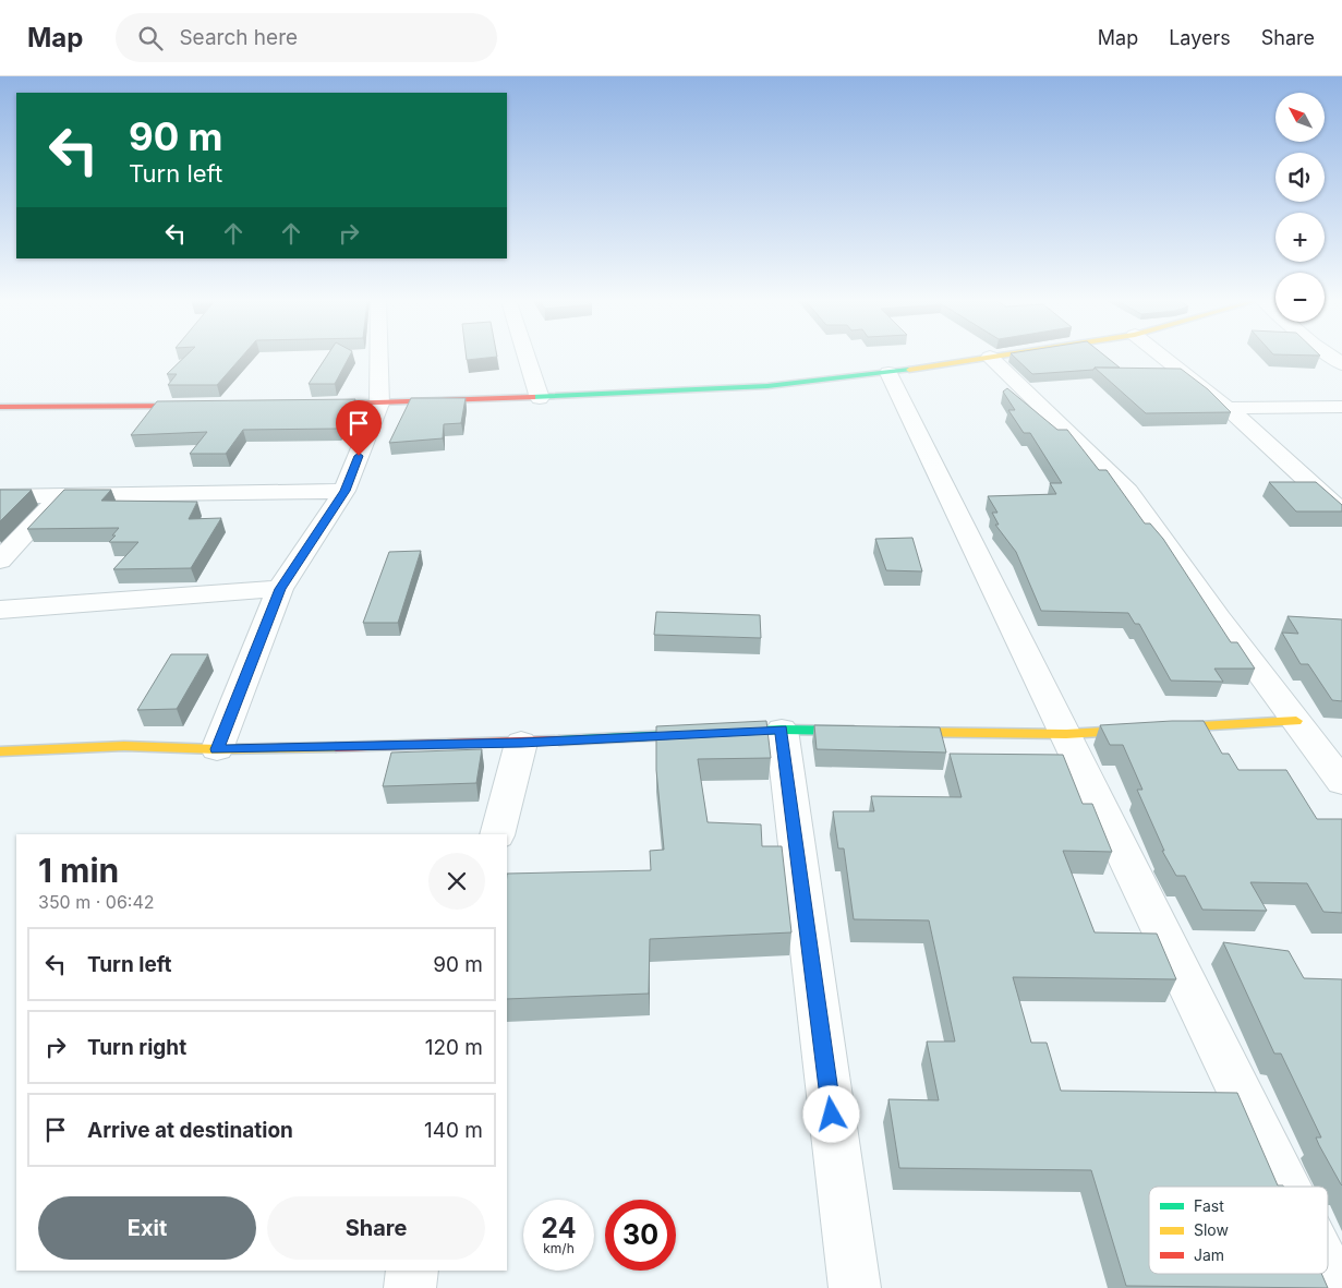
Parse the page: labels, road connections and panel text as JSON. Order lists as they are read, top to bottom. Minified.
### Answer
{"legend":["Fast","Slow","Jam"],"north":"top left","page":{"header":"Map","search":"Search here","nav":["Map","Layers","Share"],"map_buttons":["+","−"],"turn":["90 m","Turn left"],"heading":["1 min","350 m · 06:42"],"list":[{"name":"Turn left","value":"90 m"},{"name":"Turn right","value":"120 m"},{"name":"Arrive at destination","value":"140 m"}],"buttons":["Exit","Share"],"speed":"24 km/h","limit":"30"}}
